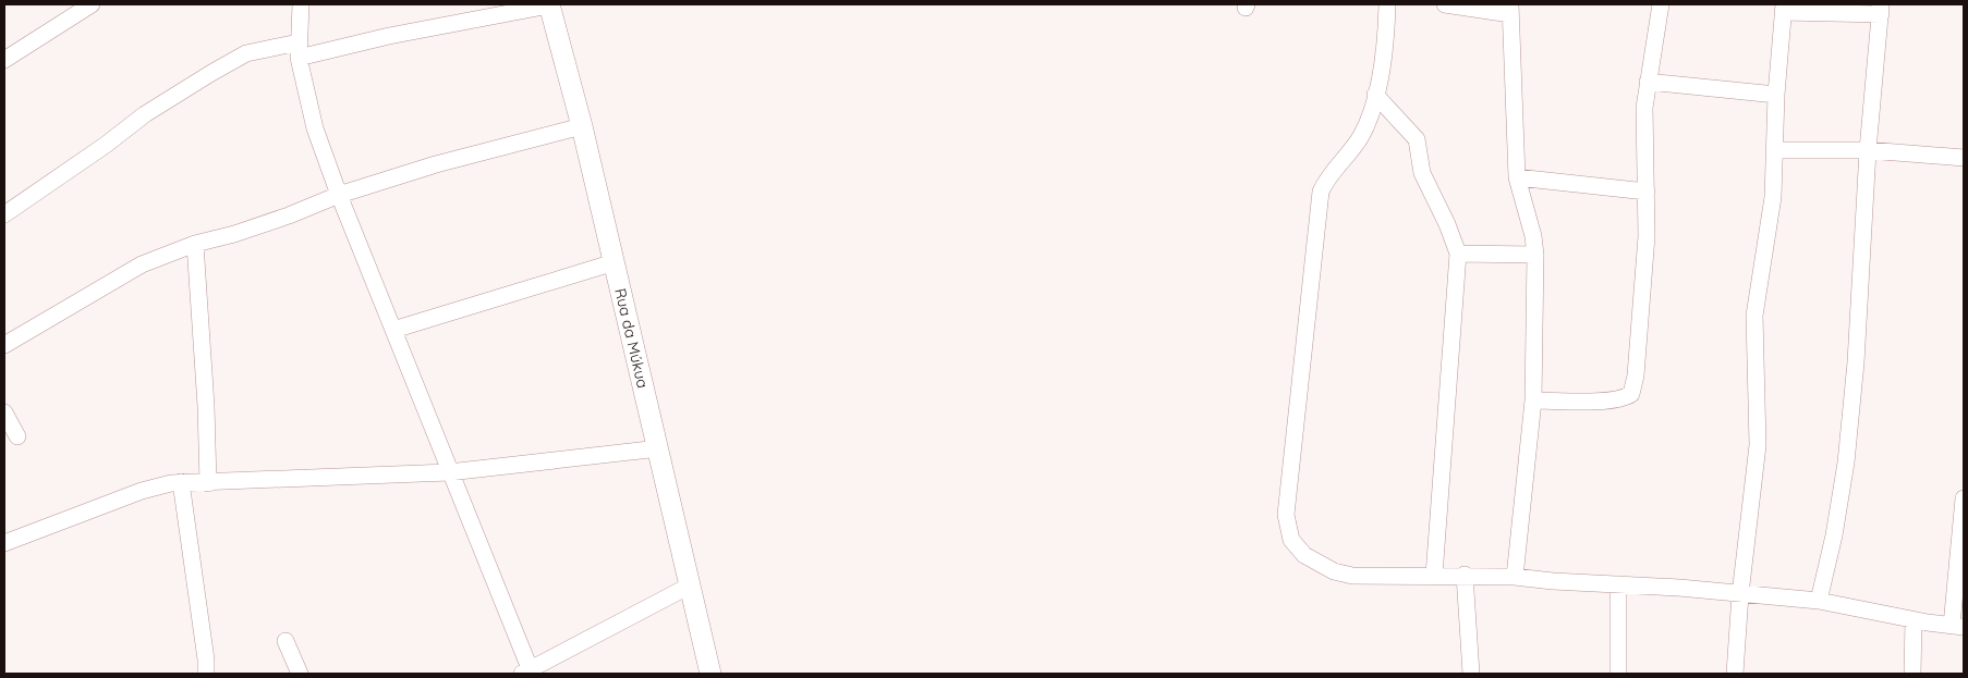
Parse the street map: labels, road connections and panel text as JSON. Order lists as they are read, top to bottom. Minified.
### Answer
{"streets":{"street":["Rua da Múkua"]}}
